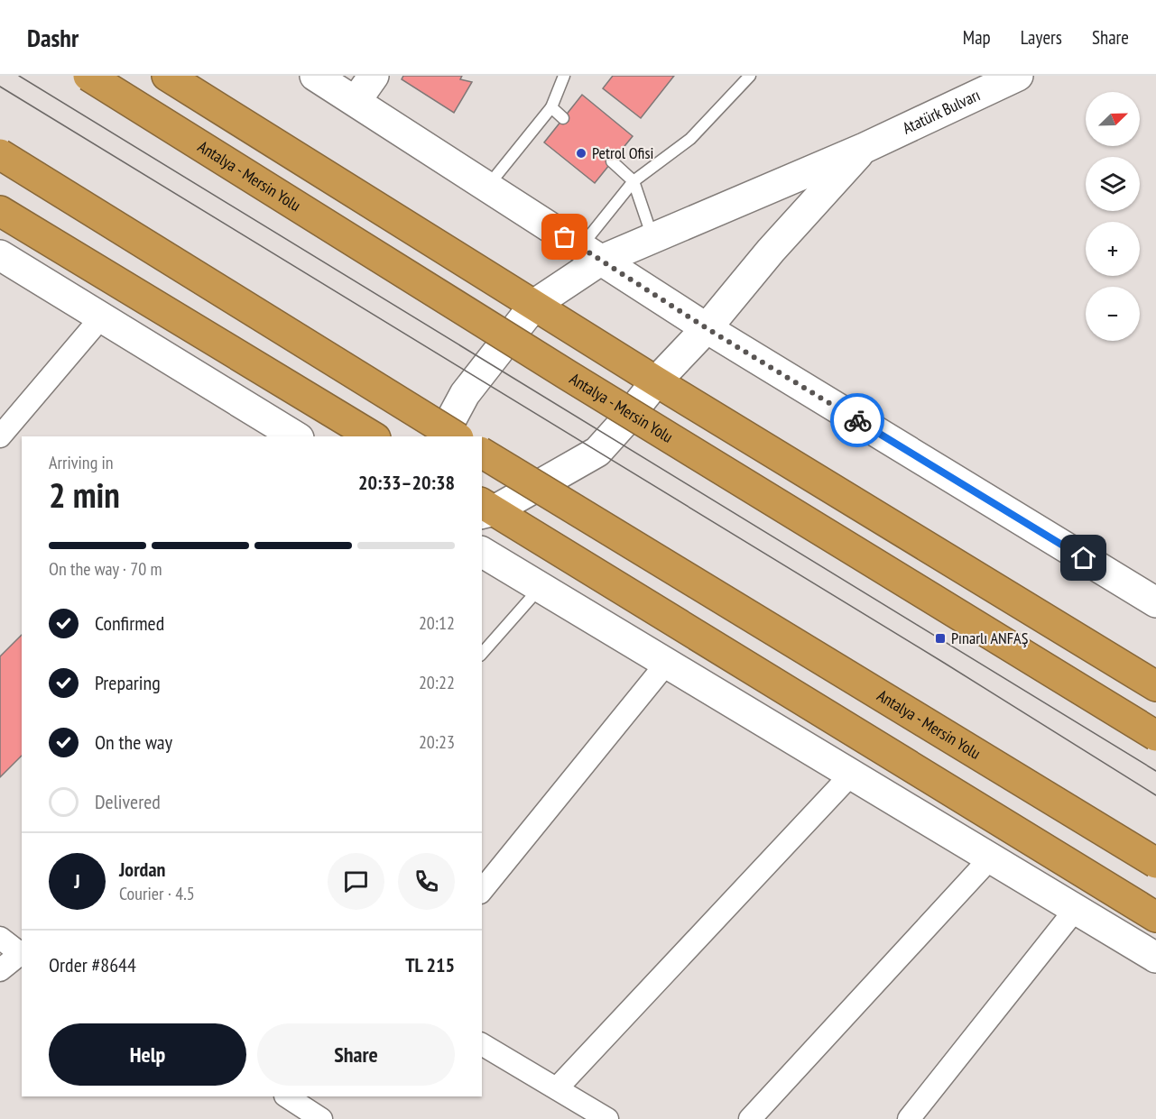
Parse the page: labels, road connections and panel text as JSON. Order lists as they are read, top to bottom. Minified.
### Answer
{"streets":{"highway":["Antalya - Mersin Yolu"],"street":["Atatürk Bulvarı"]},"places":{"other":["Petrol Ofisi"],"transit":["Pınarlı ANFAŞ"]},"north":"top right","page":{"header":"Dashr","nav":["Map","Layers","Share"],"map_buttons":["+","−"],"heading":["2 min","Arriving in","20:33–20:38"],"panel":["Jordan","Courier · 4.5","Order #8644","TL 215"],"bar":"On the way · 70 m","list":[["Confirmed","20:12"],["Preparing","20:22"],["On the way","20:23"],"Delivered"],"round":"J","buttons":["Help","Share"]}}
